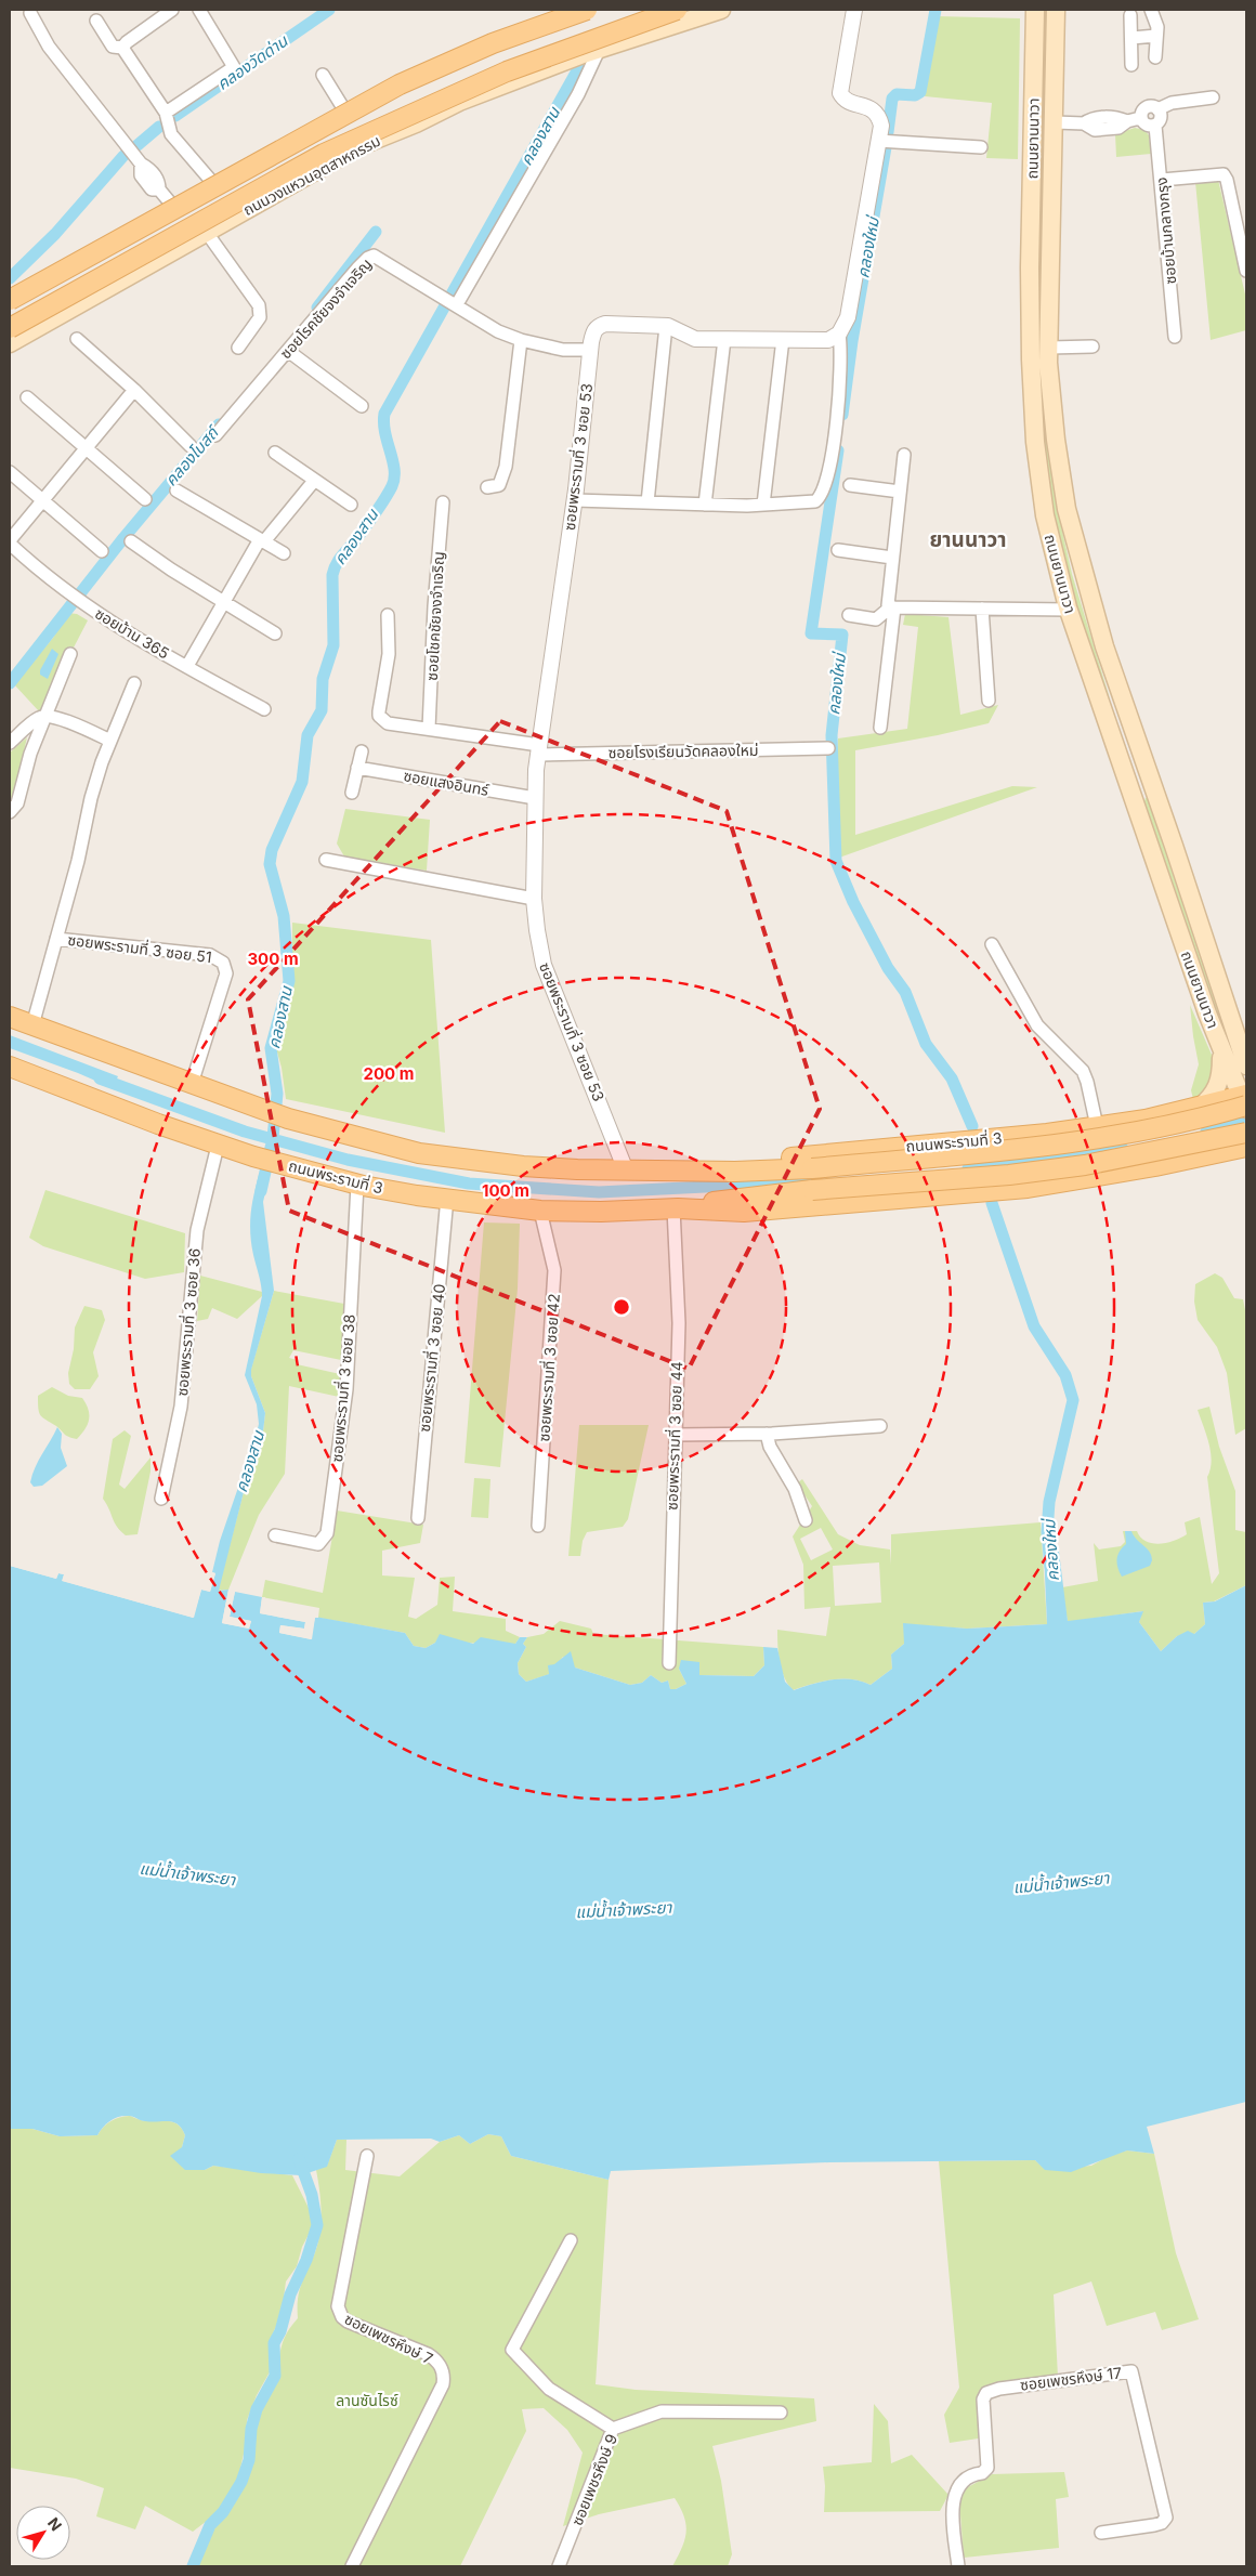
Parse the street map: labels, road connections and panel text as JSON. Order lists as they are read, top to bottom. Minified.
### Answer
{"streets":{"main road":["ถนนยานนาวา","ถนนวงแหวนอุตสาหกรรม","ถนนพระรามที่ 3"],"street":["ซอยบ้านกลางกรุง","ซอยโรคชัยจงจำเจริญ","ซอยพระรามที่ 3 ซอย 53","ซอยโชคชัยจงจำเจริญ","ซอยบ้าน 365","ซอยโรงเรียนวัดคลองใหม่","ซอยแสงอินทร์","ซอยพระรามที่ 3 ซอย 51","ซอยพระรามที่ 3 ซอย 36","ซอยพระรามที่ 3 ซอย 40","ซอยพระรามที่ 3 ซอย 42","ซอยพระรามที่ 3 ซอย 38","ซอยพระรามที่ 3 ซอย 44","ซอยเพชรหึงษ์ 7","ซอยเพชรหึงษ์ 17","ซอยเพชรหึงษ์ 9"]},"crossings":[["ถนนยานนาวา","ถนนพระรามที่ 3"],["ซอยโรคชัยจงจำเจริญ","ซอยพระรามที่ 3 ซอย 53"],["ซอยพระรามที่ 3 ซอย 53","ซอยโรงเรียนวัดคลองใหม่"],["ซอยพระรามที่ 3 ซอย 53","ซอยแสงอินทร์"],["ซอยพระรามที่ 3 ซอย 53","ถนนพระรามที่ 3"],["ซอยพระรามที่ 3 ซอย 51","ถนนพระรามที่ 3"],["ถนนพระรามที่ 3","ซอยพระรามที่ 3 ซอย 36"],["ถนนพระรามที่ 3","ซอยพระรามที่ 3 ซอย 40"],["ถนนพระรามที่ 3","ซอยพระรามที่ 3 ซอย 42"],["ถนนพระรามที่ 3","ซอยพระรามที่ 3 ซอย 38"],["ถนนพระรามที่ 3","ซอยพระรามที่ 3 ซอย 44"]],"districts":["ยานนาวา"],"water":["คลองวัดด่าน","คลองสาน","คลองใหม่","คลองโบสถ์","แม่น้ำเจ้าพระยา"],"parks":["ลานซันไรซ์"],"north":"top right","rings":["300 m","200 m","100 m"]}
